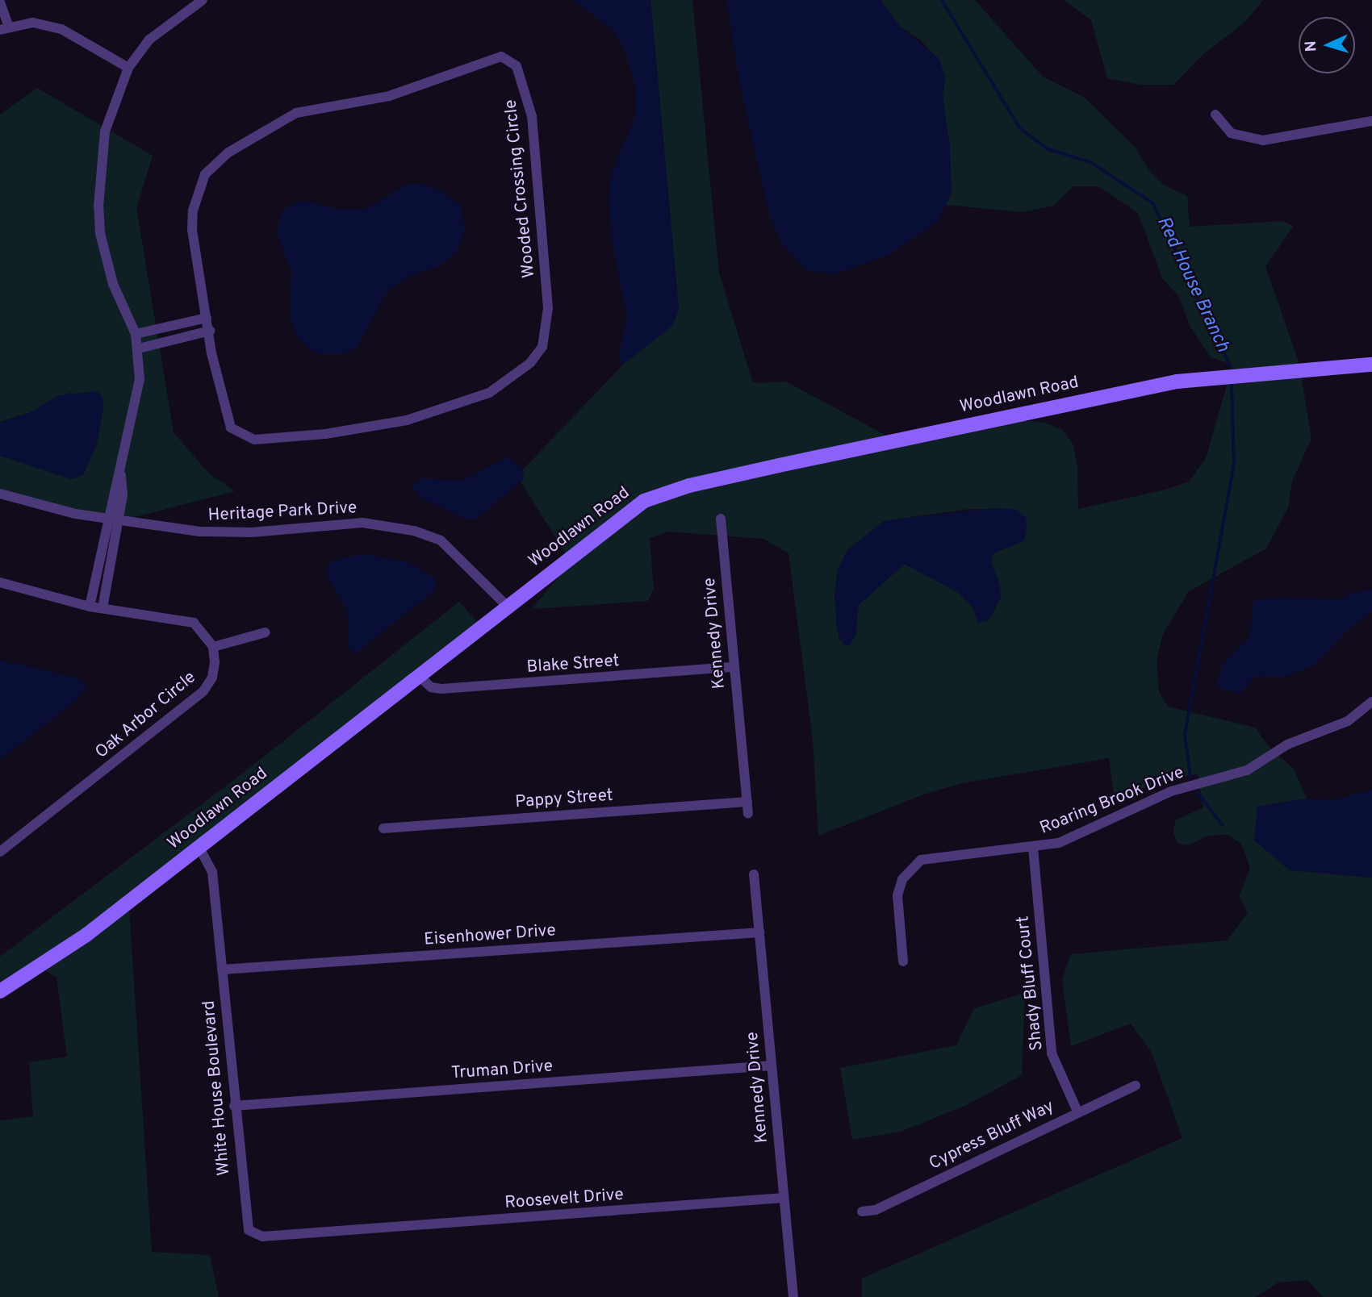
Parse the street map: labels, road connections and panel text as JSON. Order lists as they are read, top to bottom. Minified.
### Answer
{"streets":{"street":["Wooded Crossing Circle","Woodlawn Road","Heritage Park Drive","Kennedy Drive","Blake Street","Oak Arbor Circle","Pappy Street","Roaring Brook Drive","Eisenhower Drive","Shady Bluff Court","Truman Drive","White House Boulevard","Cypress Bluff Way","Roosevelt Drive"]},"crossings":[["Woodlawn Road","Heritage Park Drive"],["Woodlawn Road","Blake Street"],["Woodlawn Road","White House Boulevard"],["Kennedy Drive","Blake Street"],["Kennedy Drive","Pappy Street"],["Kennedy Drive","Eisenhower Drive"],["Kennedy Drive","Truman Drive"],["Kennedy Drive","Roosevelt Drive"],["Roaring Brook Drive","Shady Bluff Court"],["Eisenhower Drive","White House Boulevard"],["Shady Bluff Court","Cypress Bluff Way"],["Truman Drive","White House Boulevard"],["White House Boulevard","Roosevelt Drive"]],"water":["Red House Branch"],"north":"left"}
